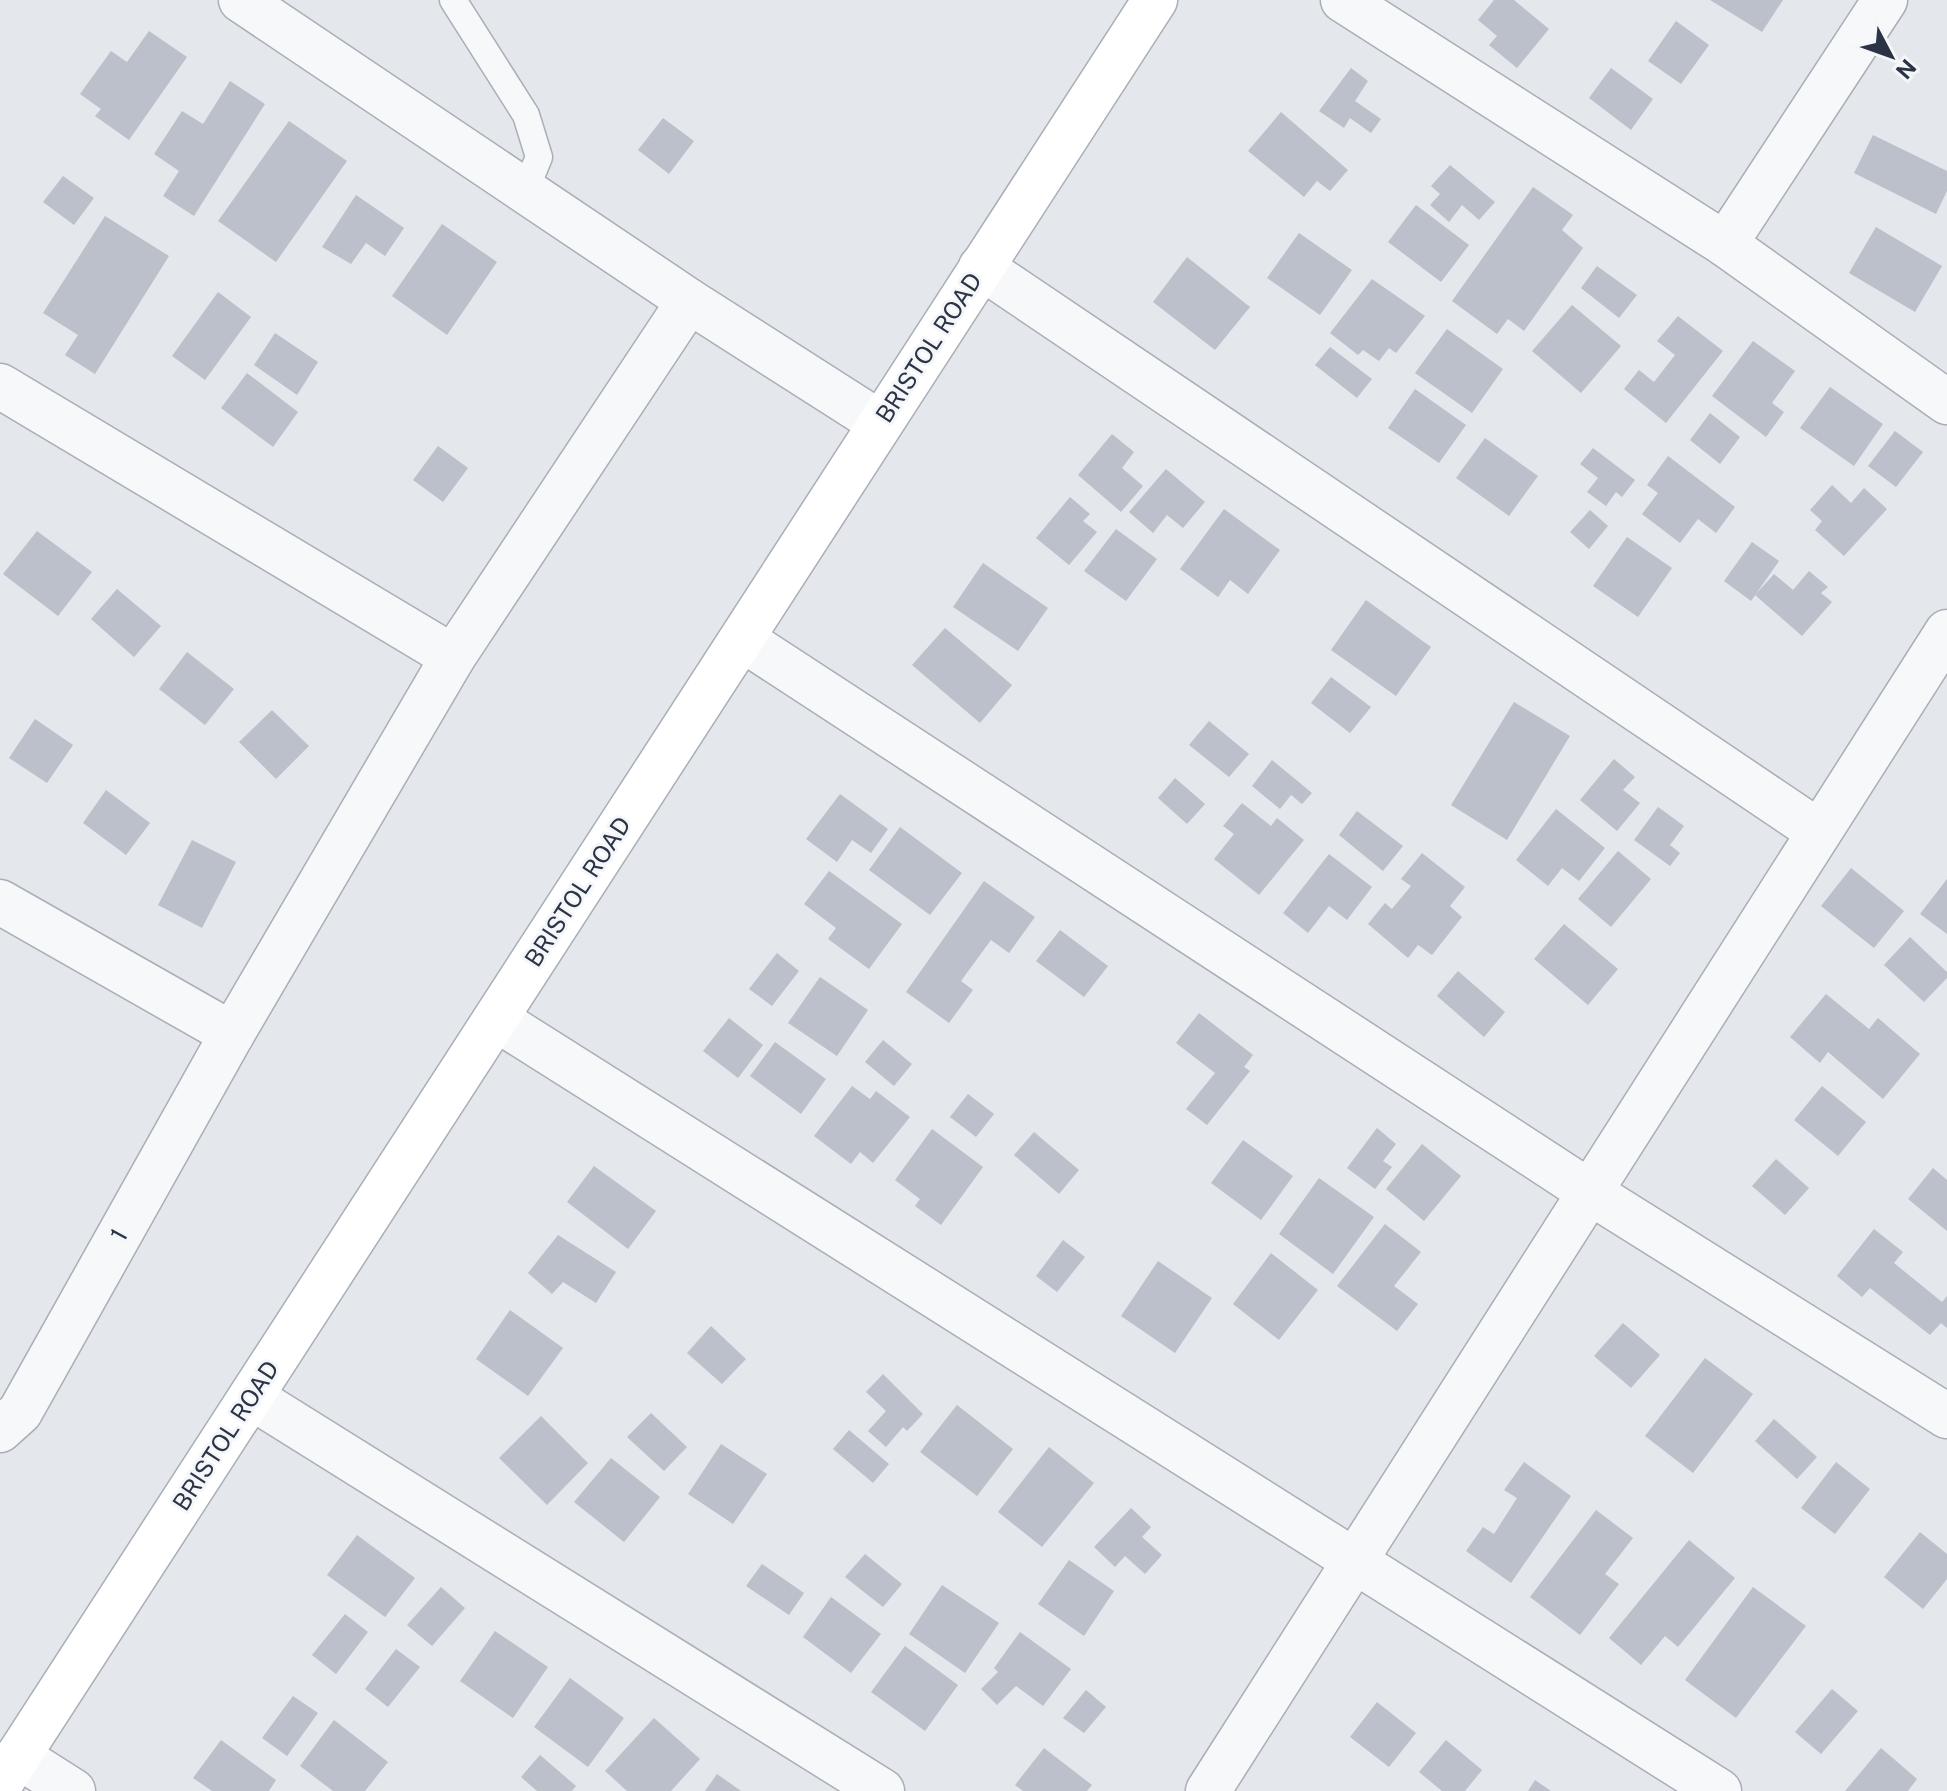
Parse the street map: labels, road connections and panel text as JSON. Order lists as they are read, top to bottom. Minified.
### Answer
{"streets":{"street":["BRISTOL ROAD","1"]},"north":"bottom right"}
